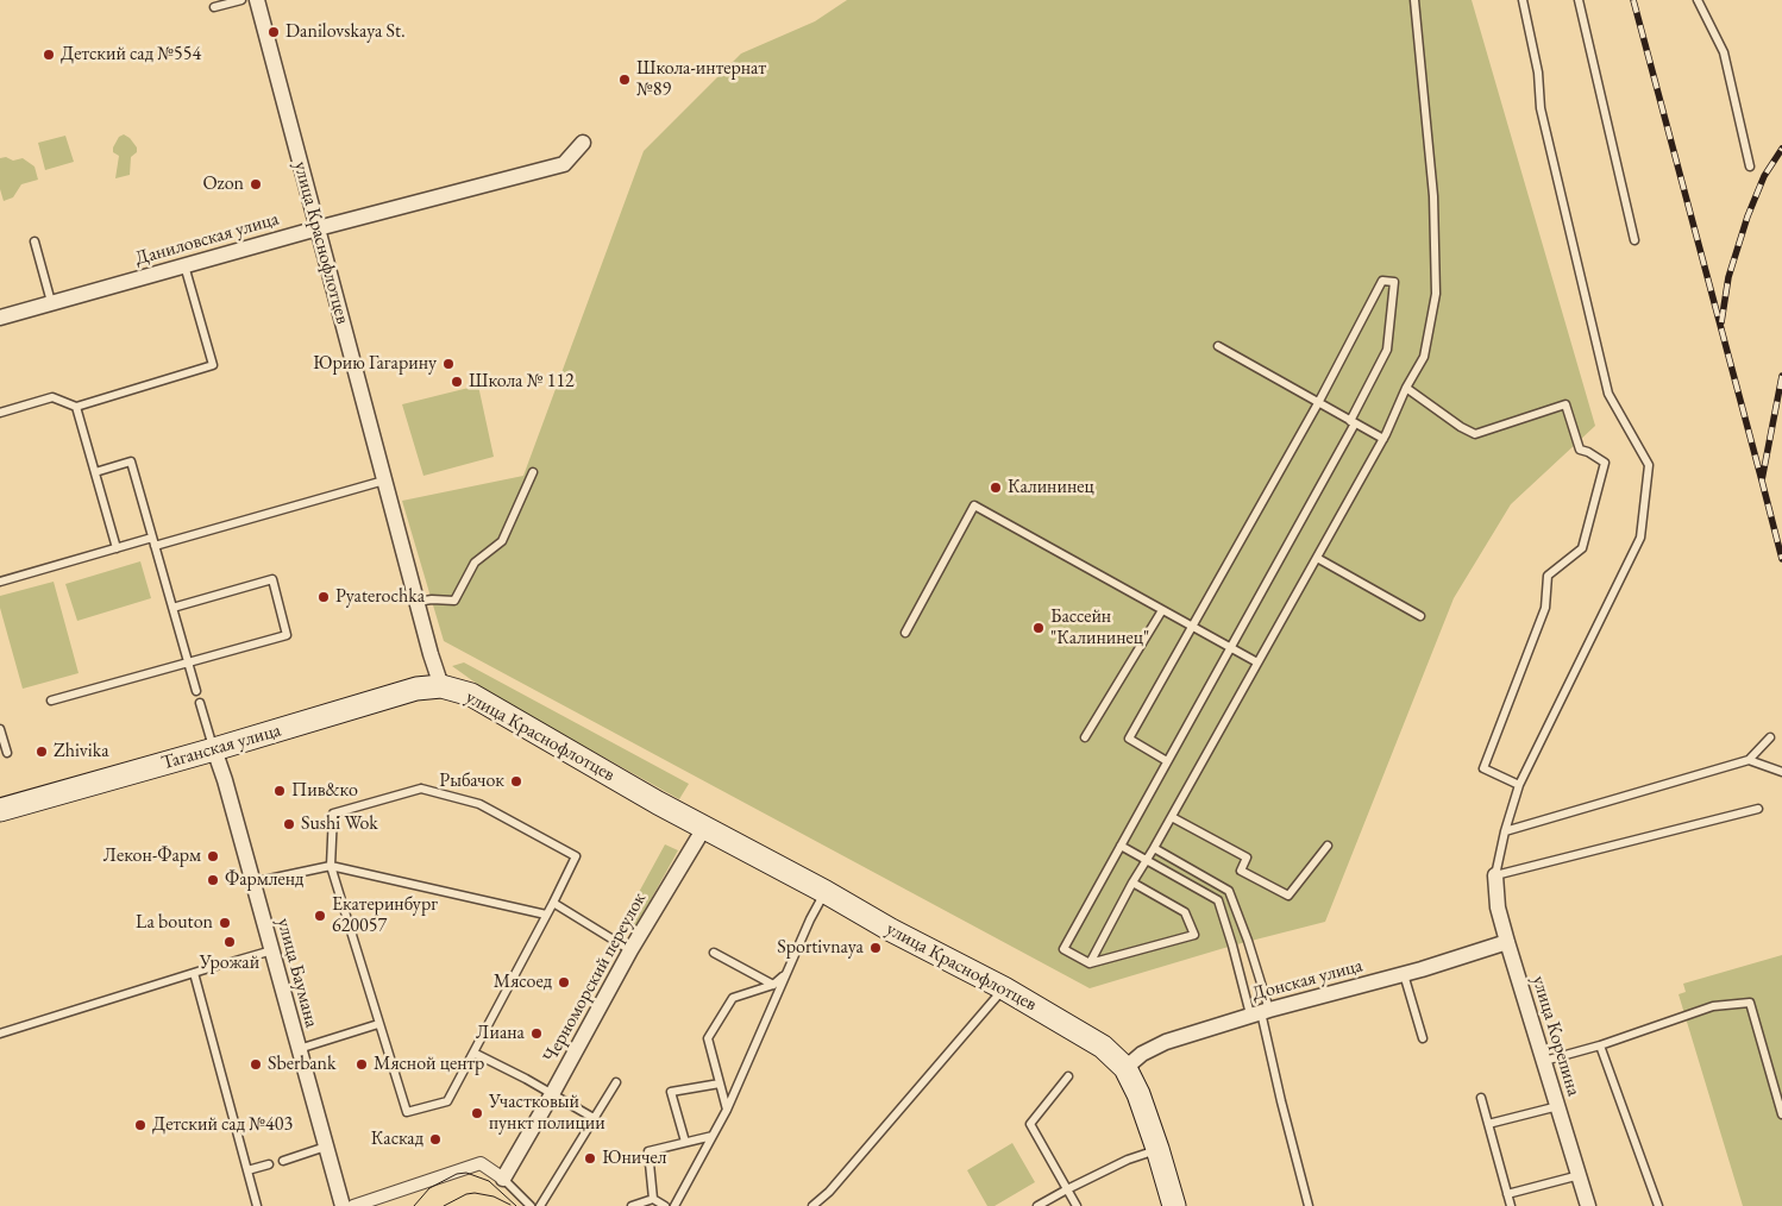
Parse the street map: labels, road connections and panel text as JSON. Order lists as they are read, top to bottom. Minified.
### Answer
{"streets":{"main road":["улица Краснофлотцев","Таганская улица"],"street":["Даниловская улица","улица Баумана","Черноморский переулок","Донская улица","улица Корепина"]},"crossings":[["Даниловская улица","улица Краснофлотцев"],["улица Краснофлотцев","Таганская улица"],["улица Краснофлотцев","Черноморский переулок"],["улица Краснофлотцев","Донская улица"],["Таганская улица","улица Баумана"],["Донская улица","улица Корепина"]],"places":["Danilovskaya St.","Детский сад №554","Школа-интернат №89","Ozon","Юрию Гагарину","Школа № 112","Калининец","Pyaterochka","Бассейн \"Калининец\"","Zhivika","Рыбачок","Пив&ко","Sushi Wok","Лекон-Фарм","Фармленд","Екатеринбург 620057","La bouton","Урожай","Sportivnaya","Мясоед","Лиана","Sberbank","Мясной центр","Участковый пункт полиции","Детский сад №403","Каскад","Юничел"]}
